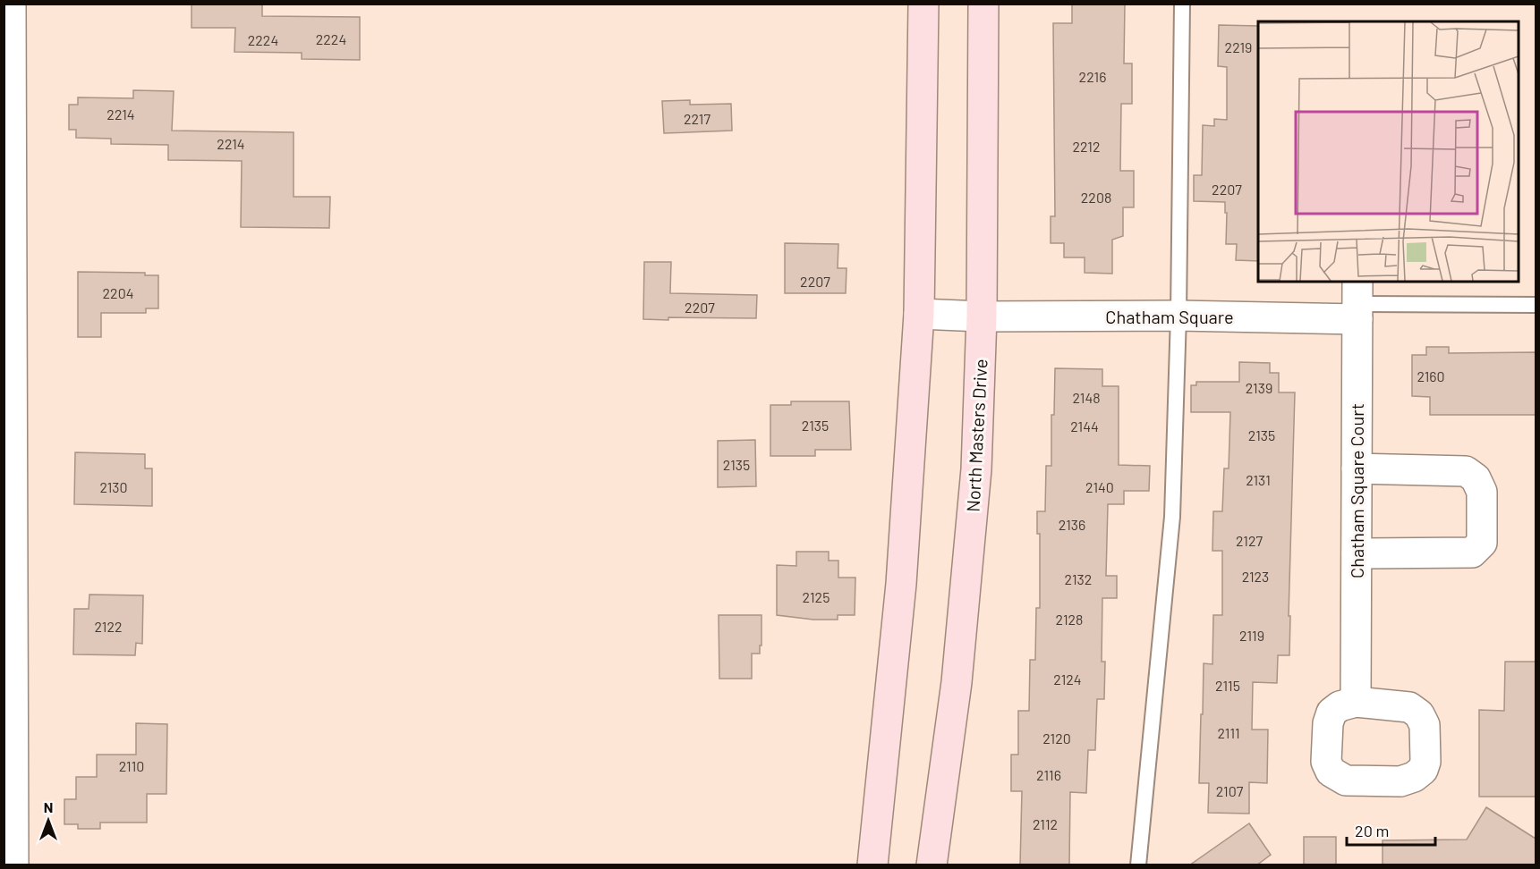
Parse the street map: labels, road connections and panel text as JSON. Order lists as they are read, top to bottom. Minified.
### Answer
{"streets":{"main road":["North Masters Drive"],"street":["Chatham Square","Chatham Square Court"]},"crossings":[["Chatham Square","North Masters Drive"],["Chatham Square","Chatham Square Court"]],"house_numbers":["2224","2224","2219","2216","2214","2217","2214","2212","2207","2208","2207","2204","2207","2160","2139","2148","2135","2144","2135","2135","2131","2130","2140","2136","2127","2123","2132","2125","2128","2122","2119","2124","2115","2111","2120","2110","2116","2107","2112"],"scale_bar":"20 m","north":"top"}
